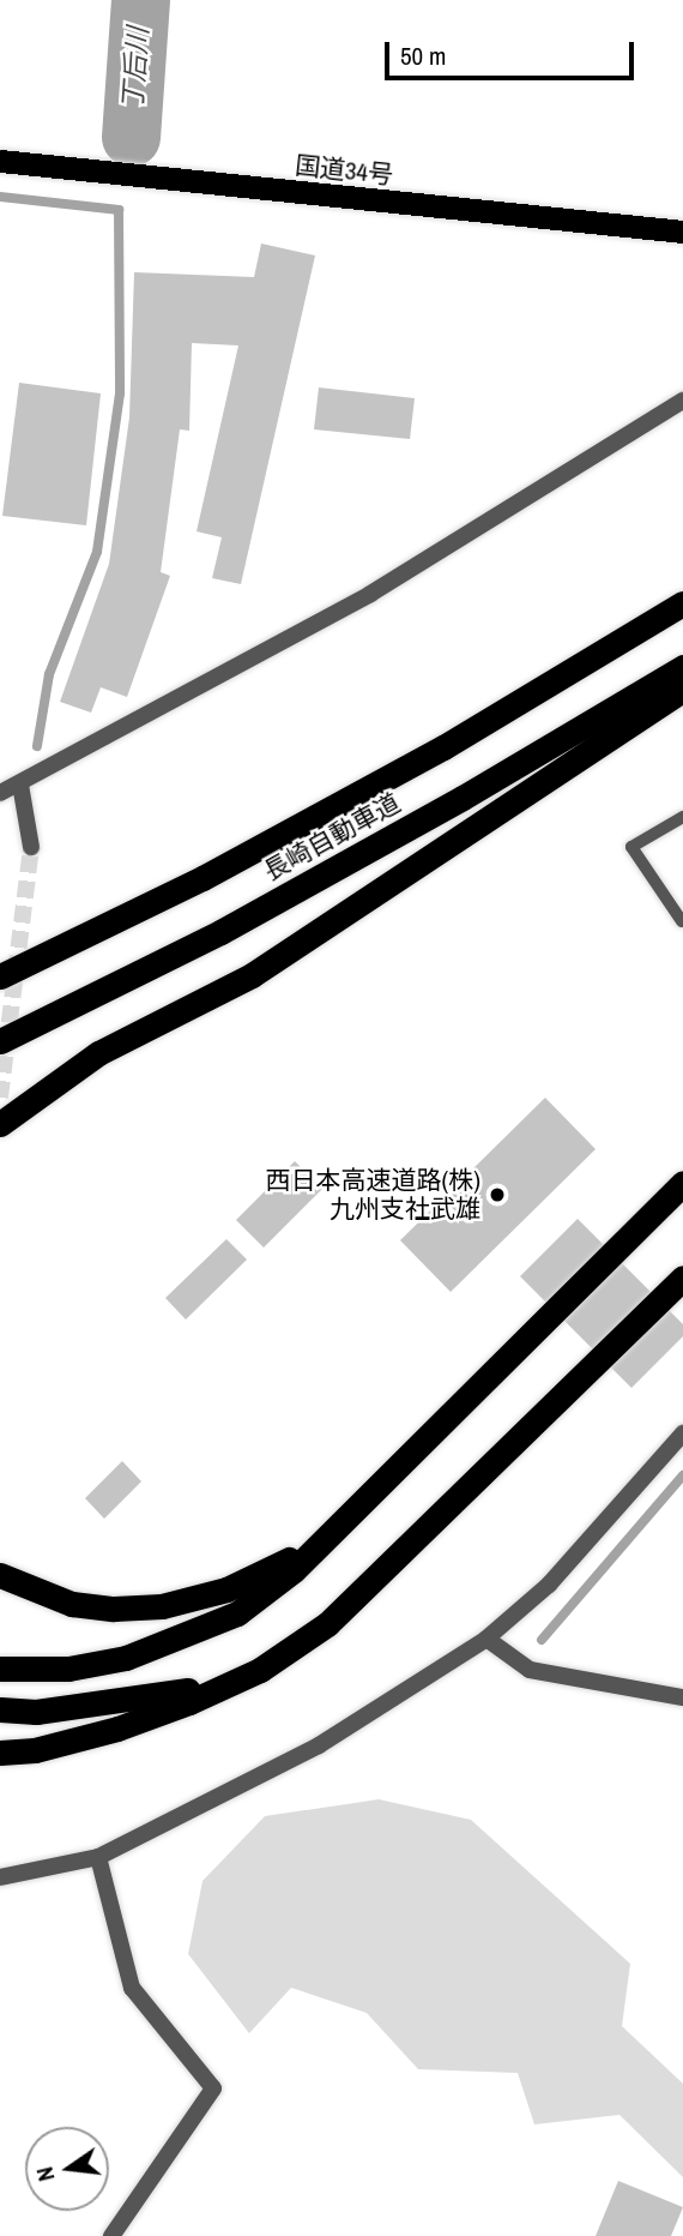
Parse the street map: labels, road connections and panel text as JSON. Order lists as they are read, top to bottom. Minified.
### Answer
{"streets":{"highway":["国道34号","長崎自動車道"]},"water":["丁后川"],"places":["西日本高速道路(株) 九州支社武雄"],"scale_bar":"50 m","north":"left"}
